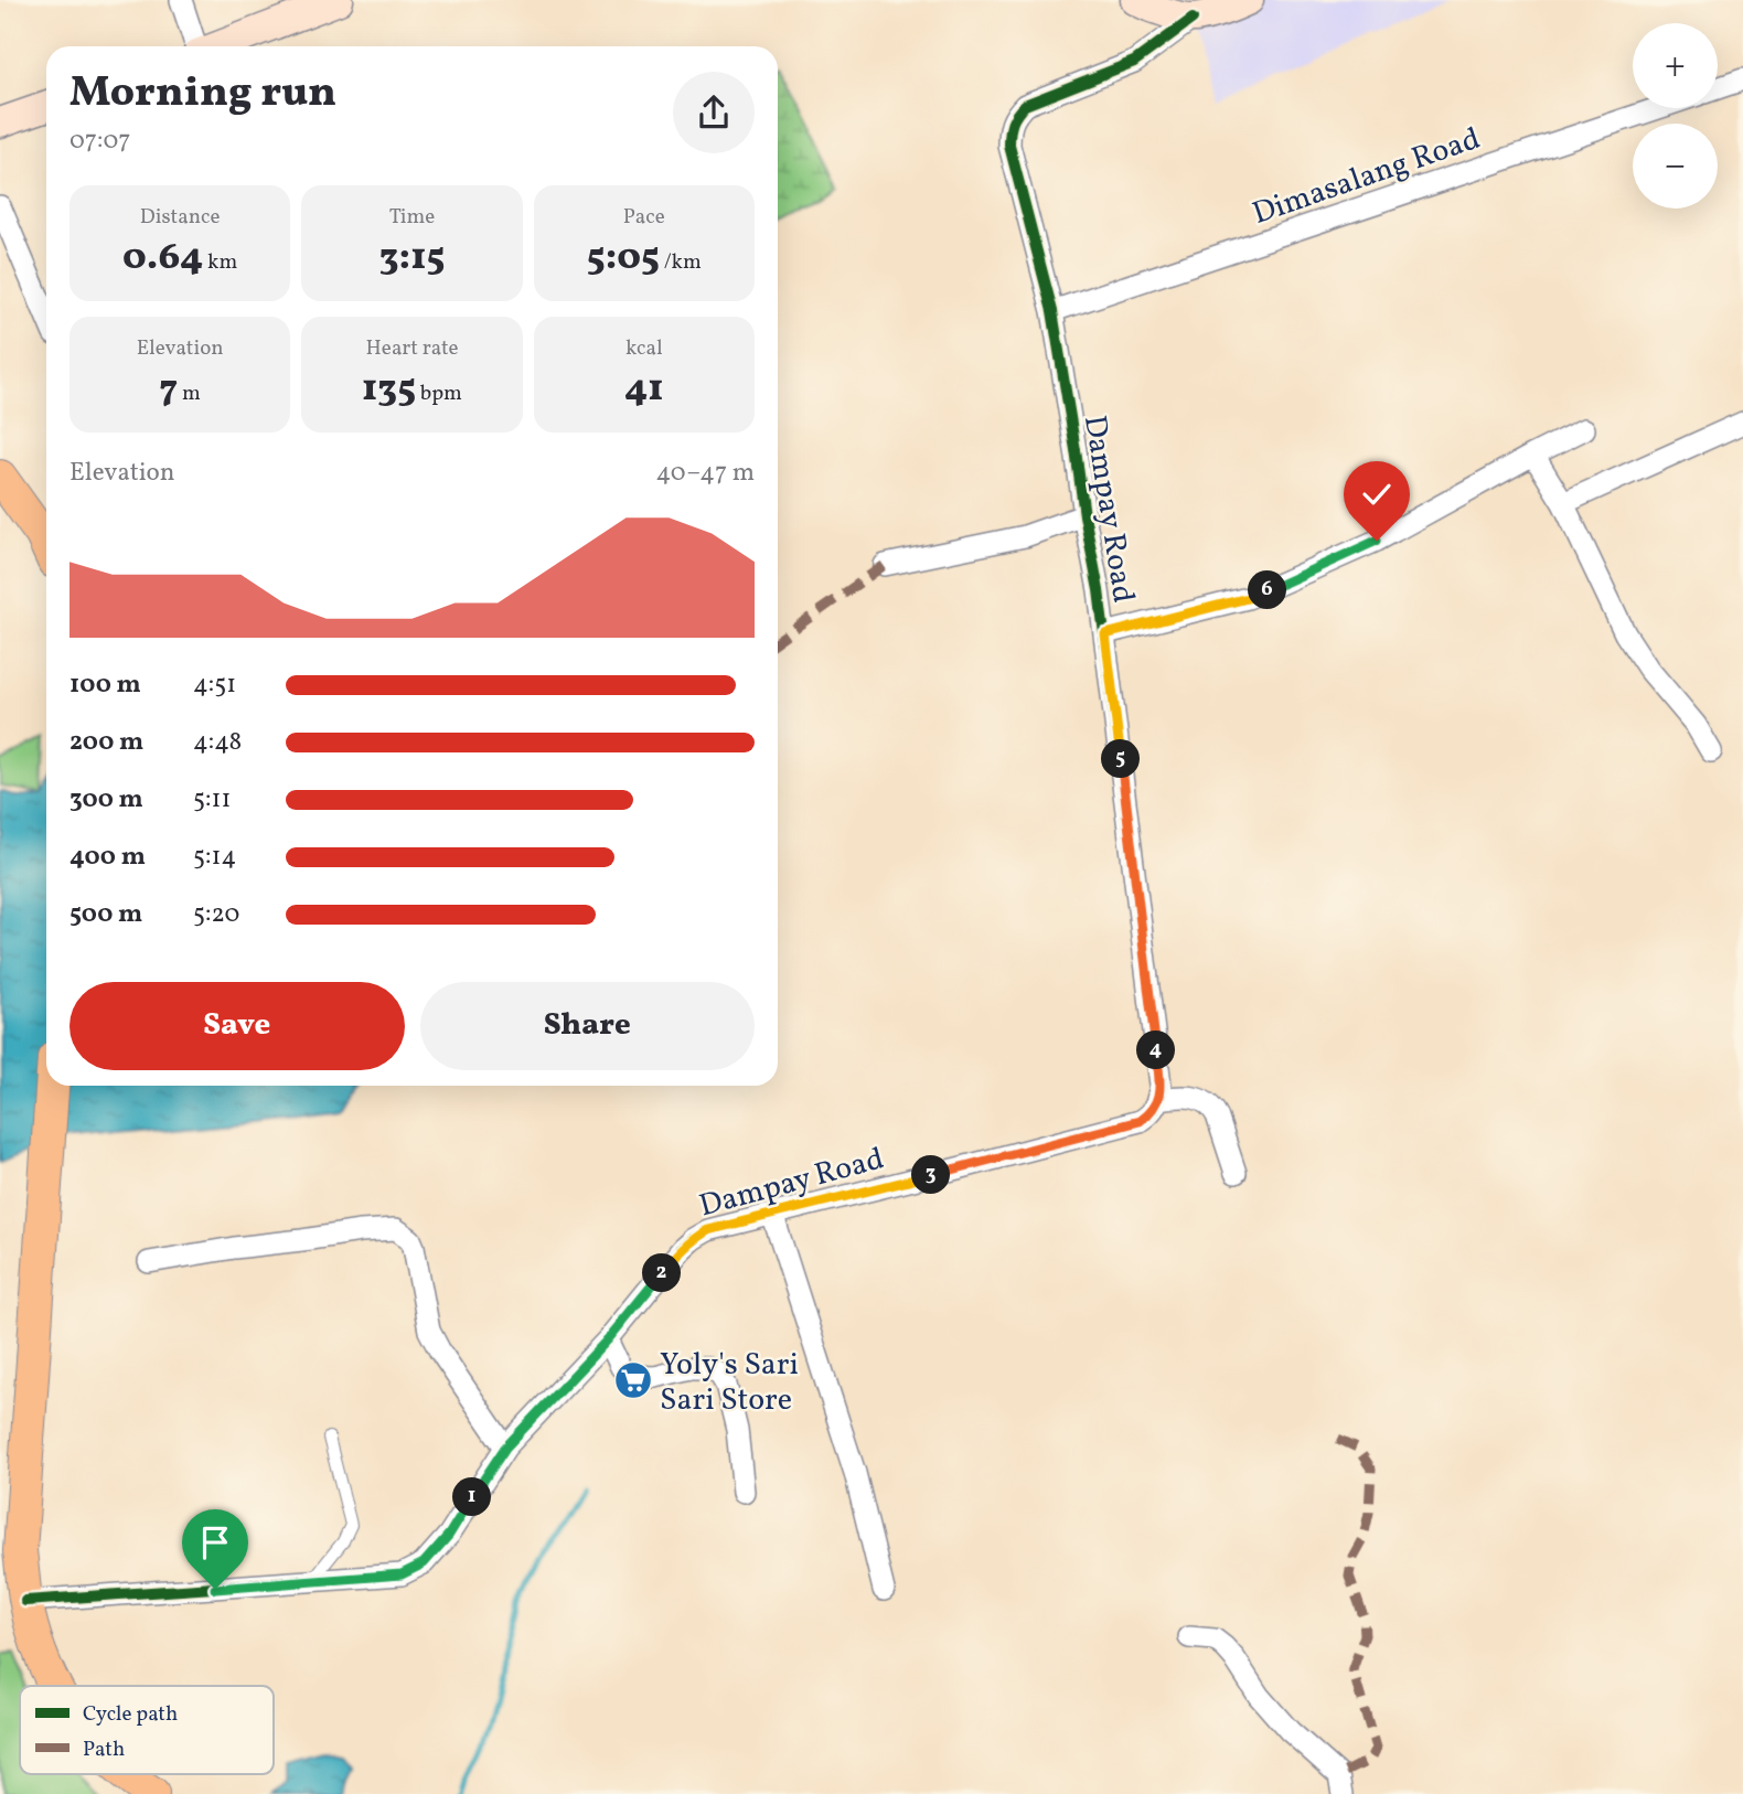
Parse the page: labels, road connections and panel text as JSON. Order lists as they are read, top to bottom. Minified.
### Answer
{"streets":{"street":["Dimasalang Road","Dampay Road"]},"crossings":[["Dimasalang Road","Dampay Road"]],"places":{"supermarket":["Yoly's Sari Sari Store"]},"legend":["Cycle path","Path"],"page":{"map_buttons":["+","−"],"heading":["Morning run","07:07"],"stats":[["Distance","0.64 km"],["Time","3:15"],["Pace","5:05 /km"],["Elevation","7 m"],["Heart rate","135 bpm"],["kcal","41"]],"chart":["Elevation","40–47 m"],"pins":["6","5","4","3","2","1"],"list":[{"name":"100 m","note":"4:51"},{"name":"200 m","note":"4:48"},{"name":"300 m","note":"5:11"},{"name":"400 m","note":"5:14"},{"name":"500 m","note":"5:20"}],"buttons":["Save","Share"]}}
